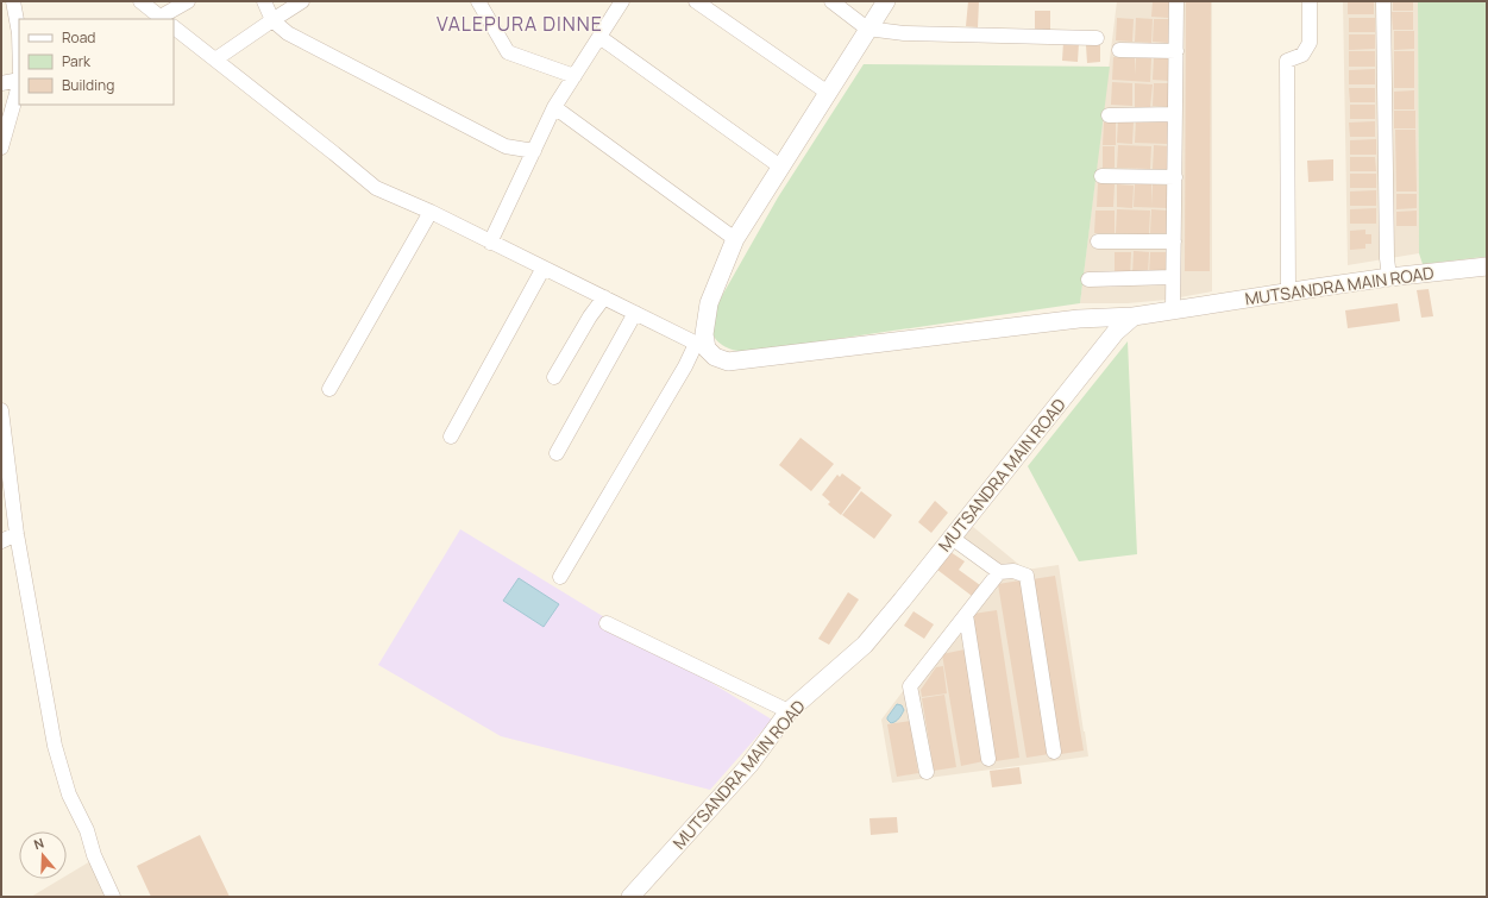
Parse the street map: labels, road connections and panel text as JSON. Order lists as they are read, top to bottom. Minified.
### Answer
{"streets":{"street":["MUTSANDRA MAIN ROAD"]},"districts":["VALEPURA DINNE"],"legend":["Road","Park","Building"],"north":"top"}
